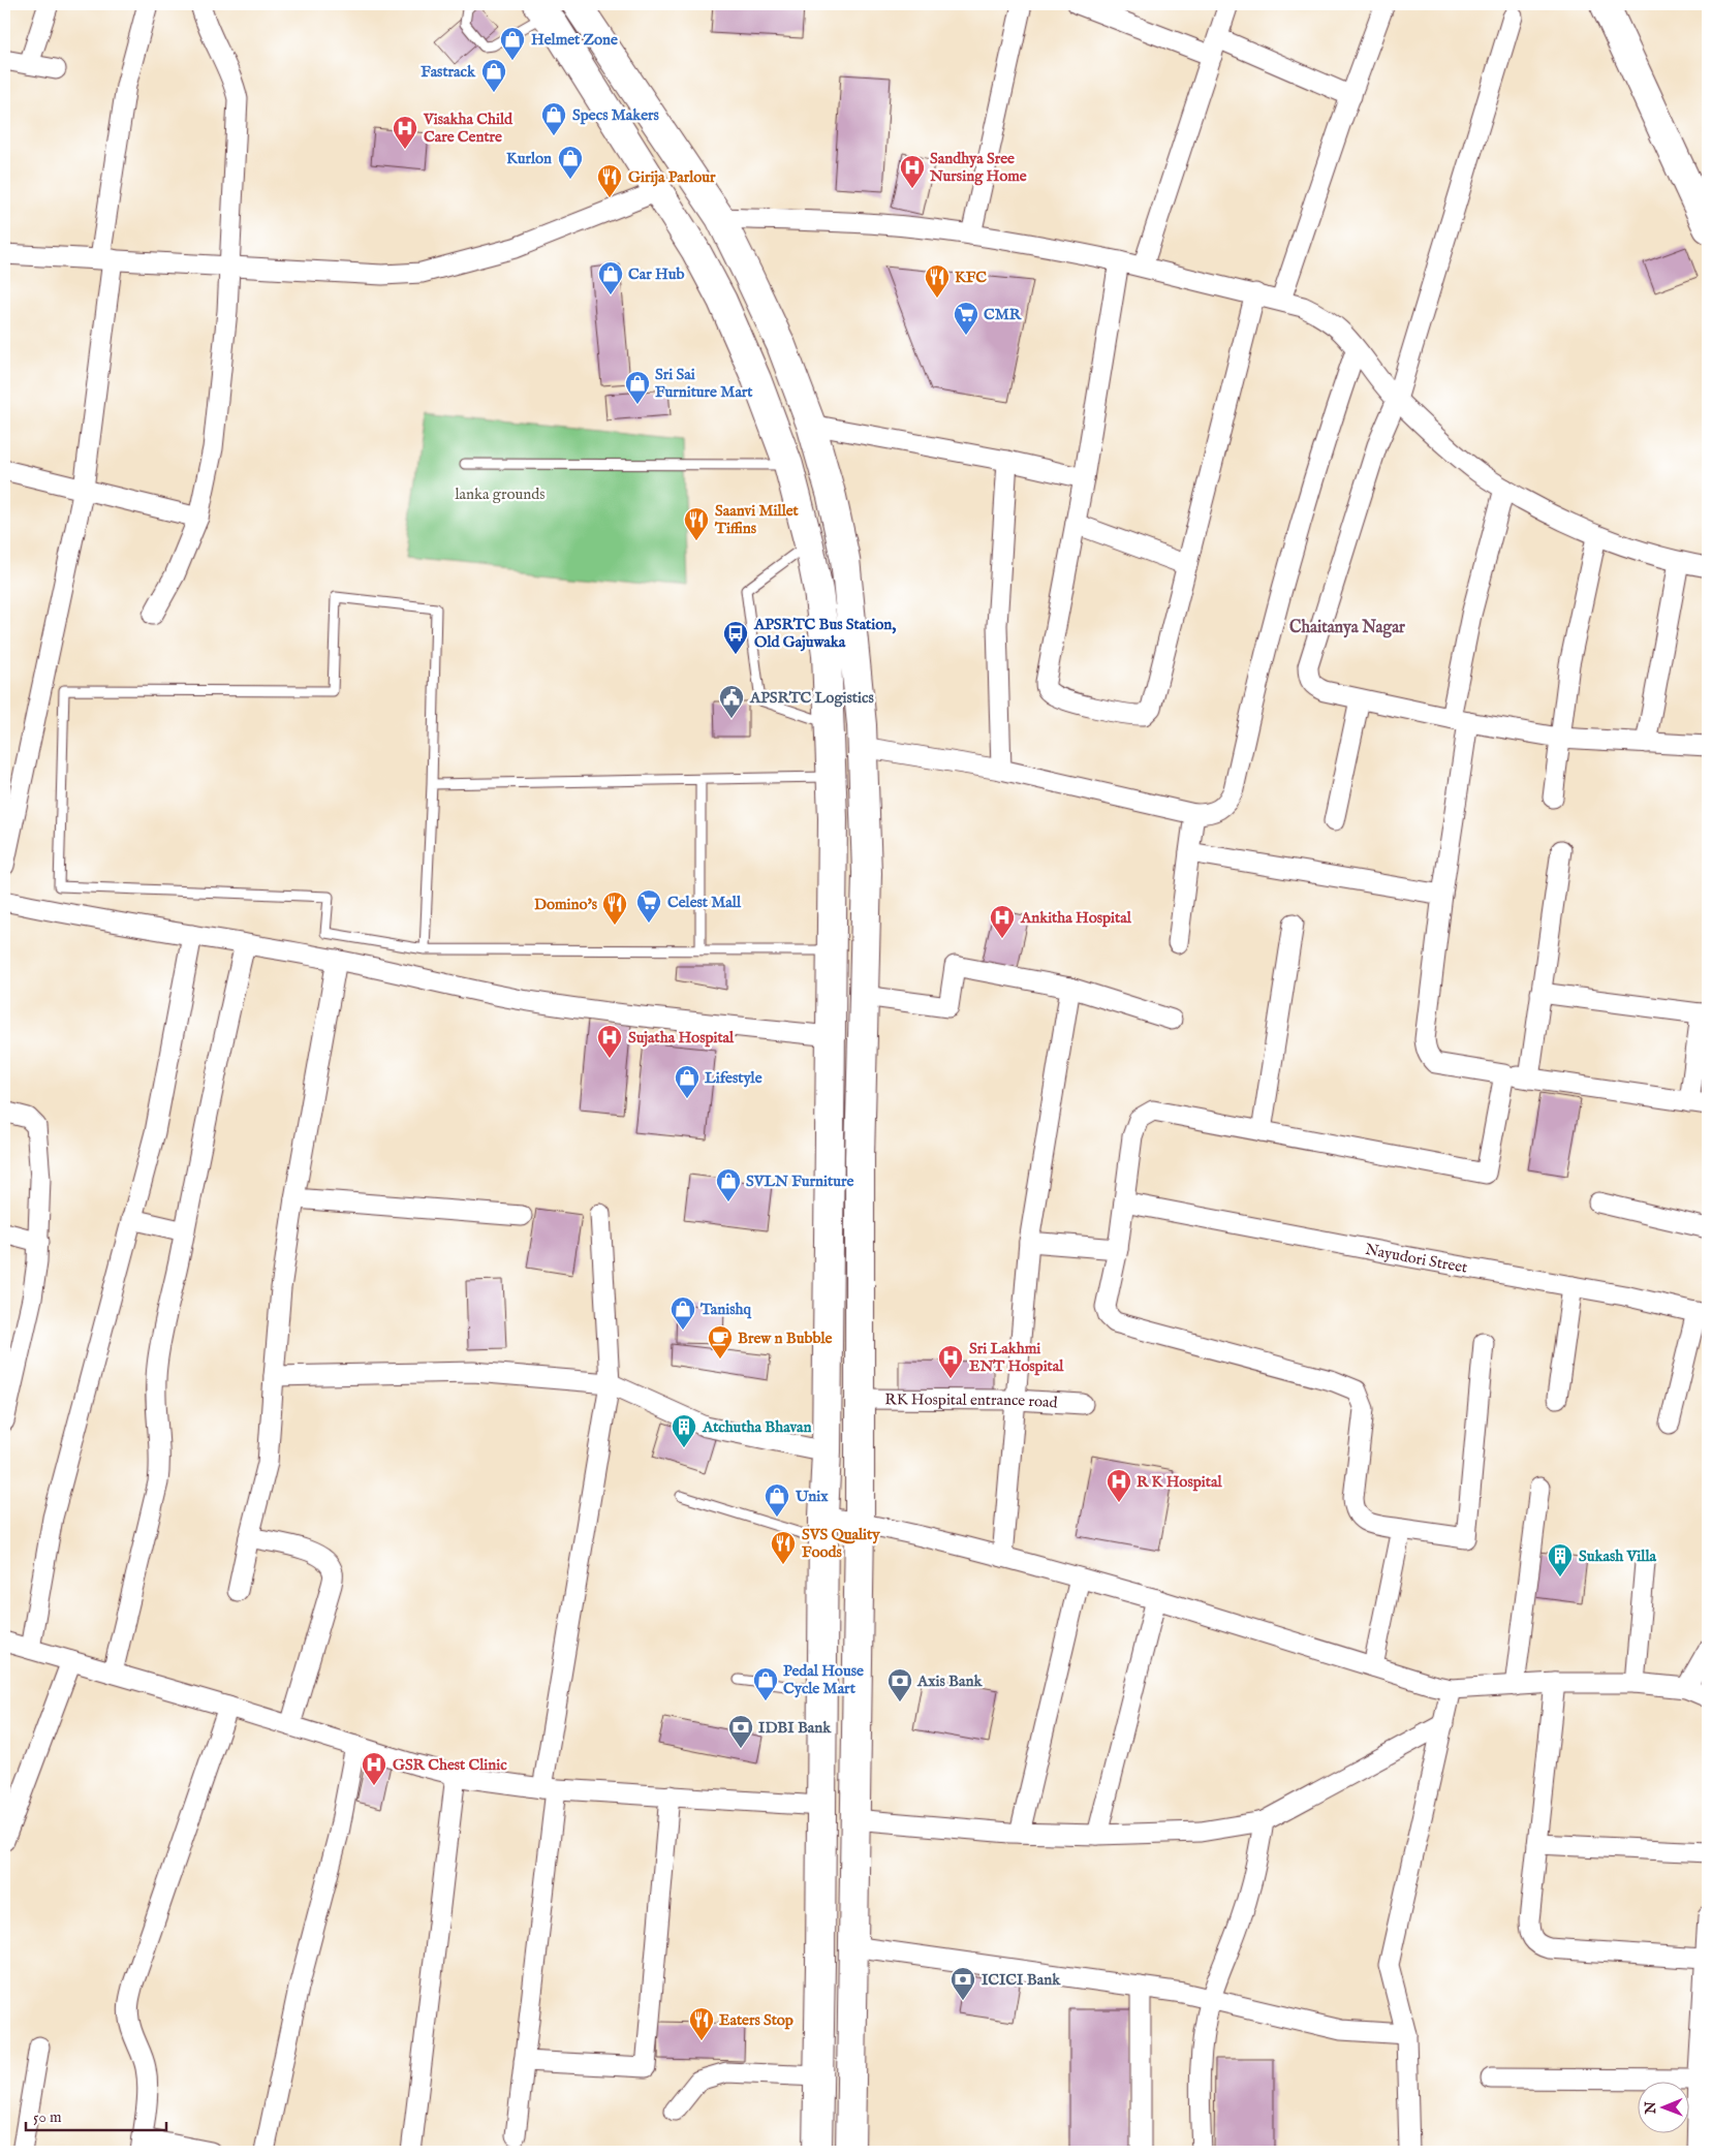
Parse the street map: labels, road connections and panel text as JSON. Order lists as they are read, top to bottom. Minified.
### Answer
{"streets":{"street":["Nayudori Street","RK Hospital entrance road"]},"districts":["Chaitanya Nagar"],"parks":["lanka grounds"],"places":{"shop":["Helmet Zone","Fastrack","Specs Makers","Kurlon","Car Hub","Sri Sai Furniture Mart","Lifestyle","SVLN Furniture","Tanishq","Unix","Pedal House Cycle Mart"],"hospital":["Visakha Child Care Centre","Sandhya Sree Nursing Home","Ankitha Hospital","Sujatha Hospital","Sri Lakhmi ENT Hospital","R K Hospital","GSR Chest Clinic"],"restaurant":["Girija Parlour","KFC","Saanvi Millet Tiffins","Domino's","SVS Quality Foods","Eaters Stop"],"supermarket":["CMR","Celest Mall"],"bus stop":["APSRTC Bus Station, Old Gajuwaka"],"public building":["APSRTC Logistics"],"cafe":["Brew n Bubble"],"building":["Atchutha Bhavan","Sukash Villa"],"bank":["Axis Bank","IDBI Bank","ICICI Bank"]},"scale_bar":"50 m","north":"left"}
